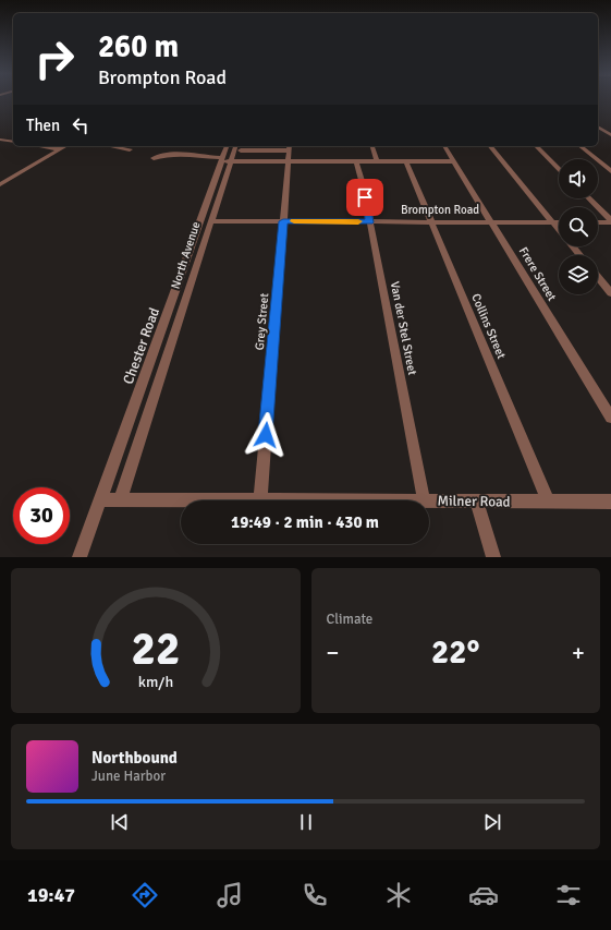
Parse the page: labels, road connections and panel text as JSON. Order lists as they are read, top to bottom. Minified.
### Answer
{"streets":{"street":["Brompton Road","North Avenue","Frere Street","Grey Street","Collins Street","Van der Stel Street","Chester Road","Milner Road"]},"crossings":[["Brompton Road","North Avenue"],["Brompton Road","Frere Street"],["Brompton Road","Grey Street"],["Brompton Road","Collins Street"],["Brompton Road","Van der Stel Street"],["North Avenue","Chester Road"],["North Avenue","Milner Road"],["Grey Street","Milner Road"],["Collins Street","Milner Road"],["Van der Stel Street","Milner Road"],["Chester Road","Milner Road"]],"page":{"turn":["260 m","Brompton Road"],"then":"Then","limit":"30","trip":"19:49 · 2 min · 430 m","tile":"Climate","heat":["−","22°","+"],"song":["Northbound","June Harbor"],"tabs":"19:47","gauge":["22","km/h"]}}
